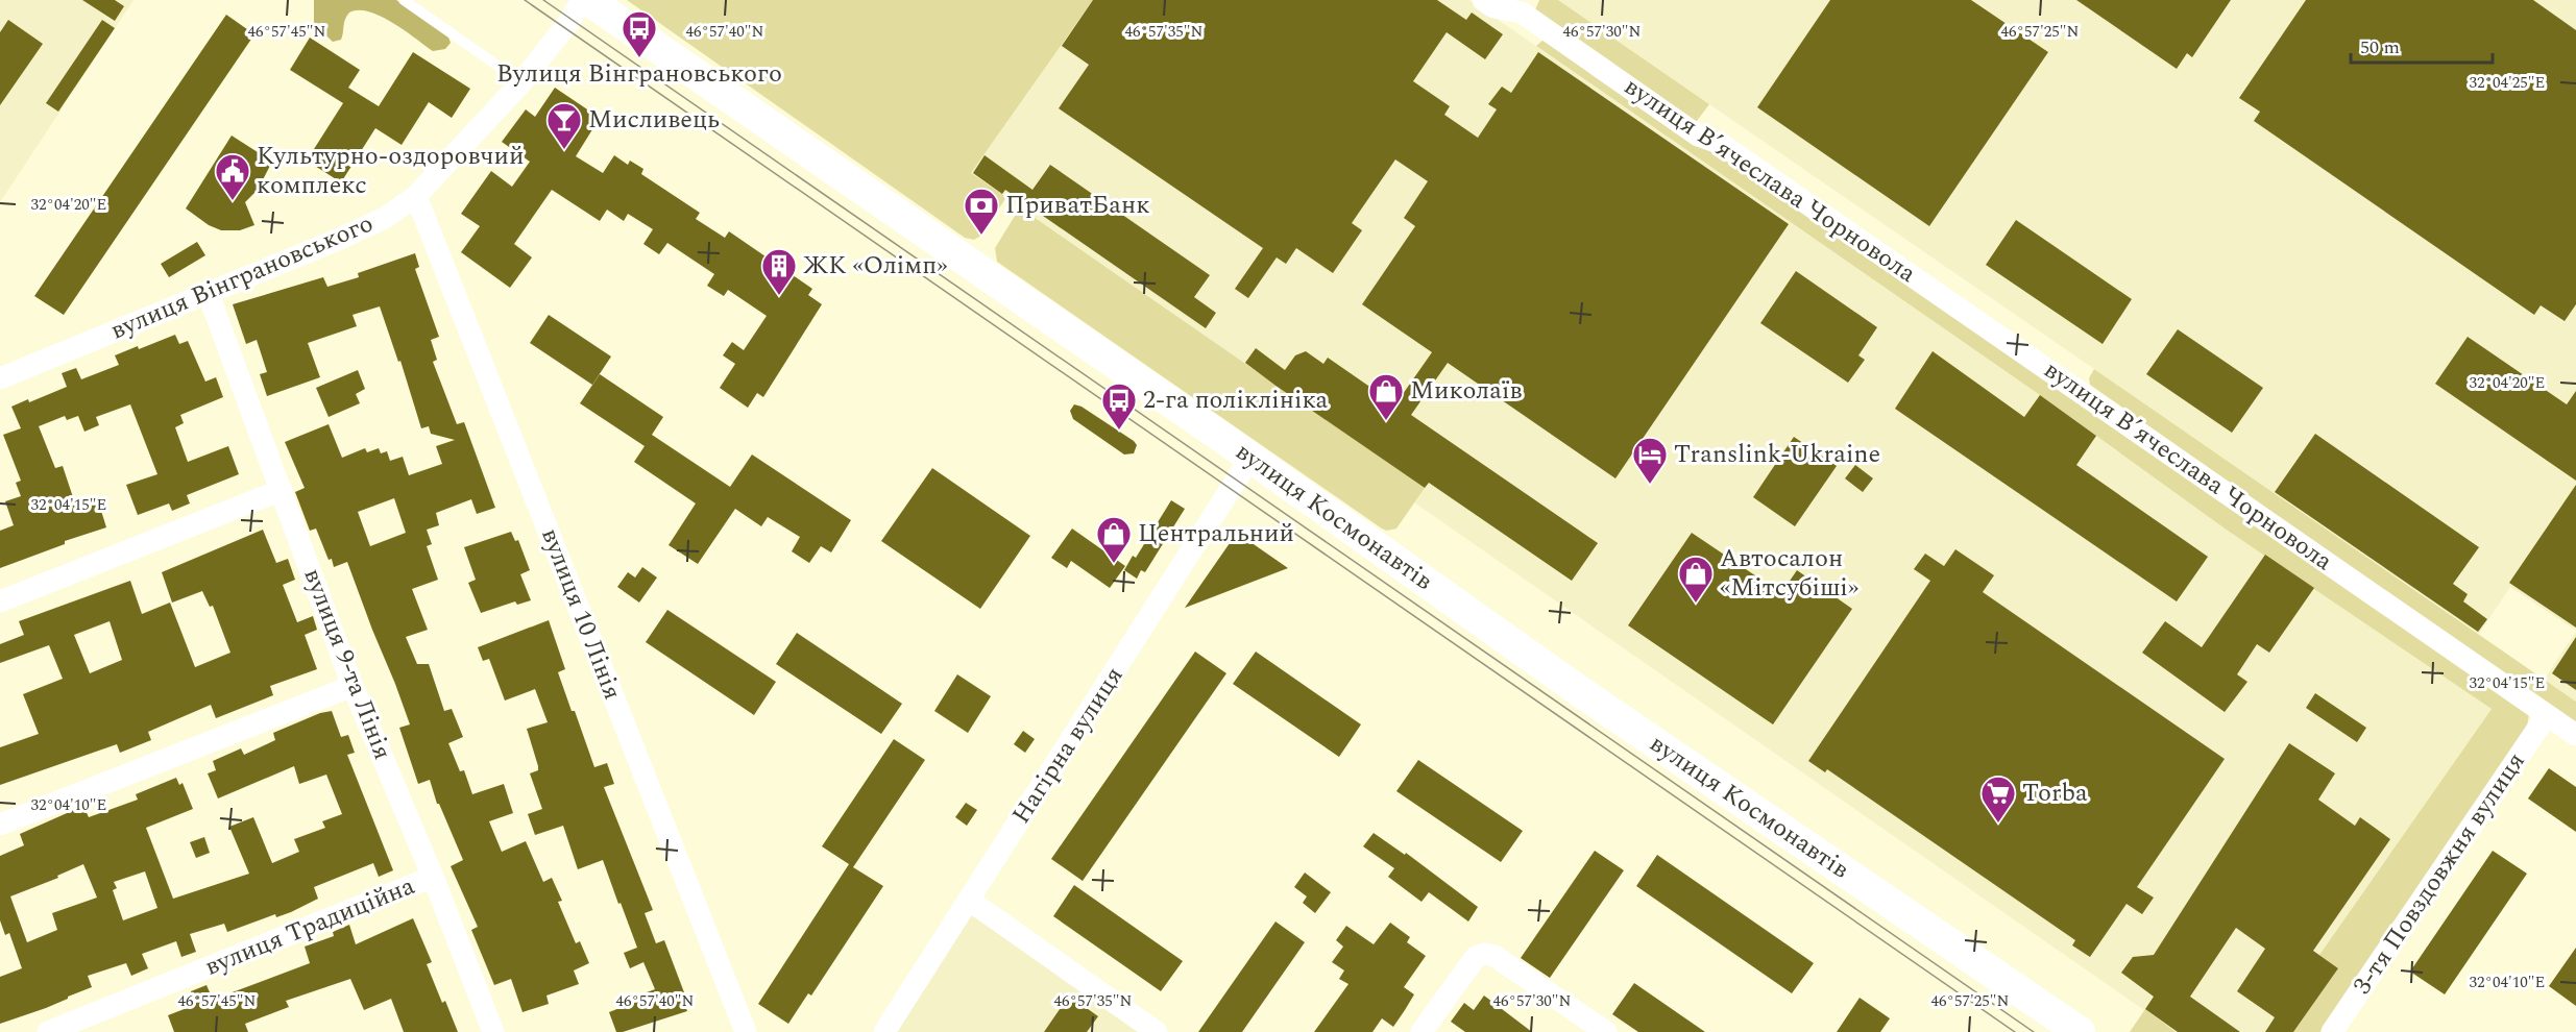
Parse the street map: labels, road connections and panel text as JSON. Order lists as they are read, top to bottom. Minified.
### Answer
{"streets":{"main road":["вулиця Космонавтів"],"street":["вулиця Вʼячеслава Чорновола","вулиця Вінграновського","вулиця 10 Лінія","вулиця 9-та Лінія","Нагірна вулиця","3-тя Повздовжня вулиця","вулиця Традиційна"]},"crossings":[["вулиця Вʼячеслава Чорновола","3-тя Повздовжня вулиця"],["вулиця Вінграновського","вулиця 10 Лінія"],["вулиця Вінграновського","вулиця 9-та Лінія"],["вулиця Космонавтів","Нагірна вулиця"],["вулиця 9-та Лінія","вулиця Традиційна"]],"places":{"bus stop":["Вулиця Вінграновського","2-га поліклініка"],"bar":["Мисливець"],"public building":["Культурно-оздоровчий комплекс"],"bank":["ПриватБанк"],"building":["ЖК «Олімп»"],"shop":["Миколаїв","Центральний","Автосалон «Мітсубіші»"],"hotel":["Translink-Ukraine"],"supermarket":["Torba"]},"scale_bar":"50 m","coordinates":["46°57'45\"N","46°57'40\"N","46°57'35\"N","46°57'30\"N","46°57'25\"N","32°04'25\"E","32°04'20\"E","32°04'15\"E","32°04'10\"E"]}
